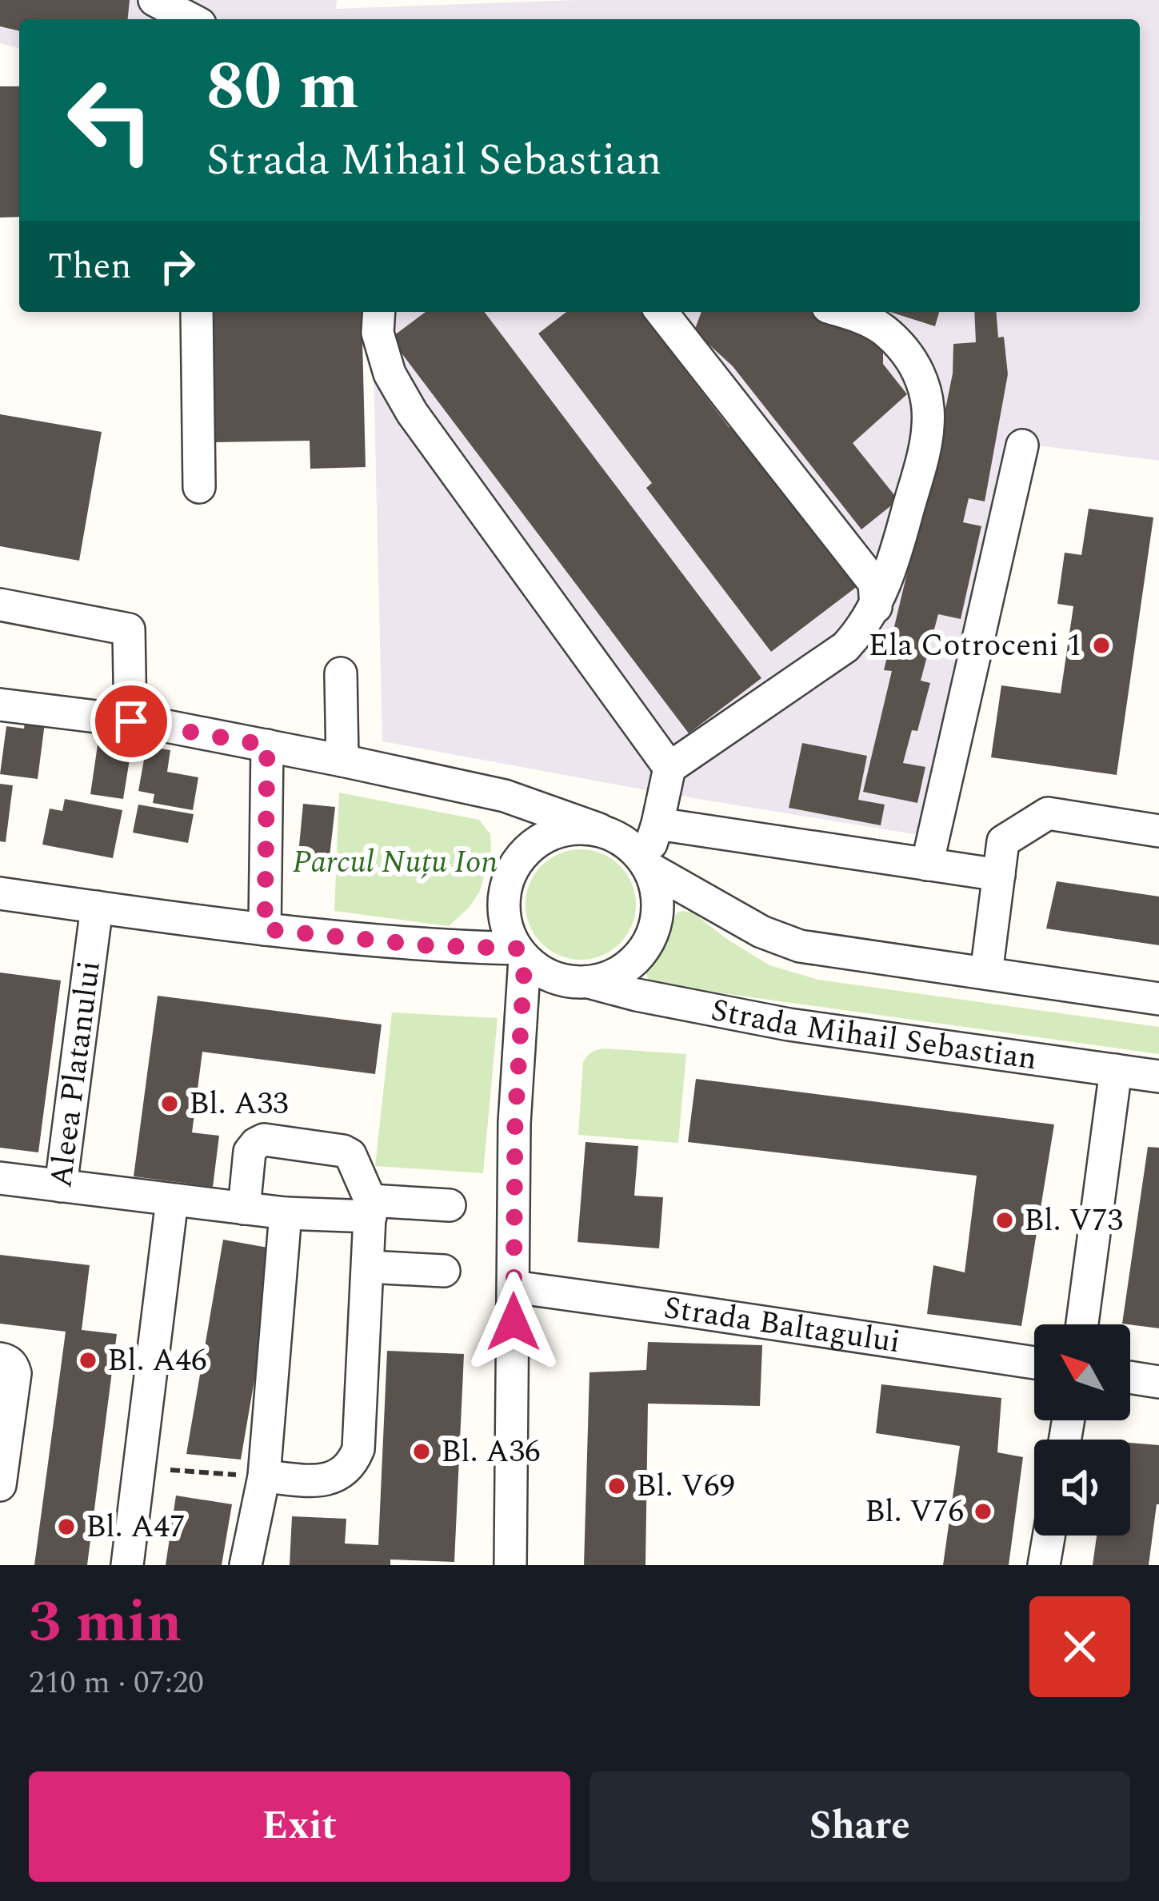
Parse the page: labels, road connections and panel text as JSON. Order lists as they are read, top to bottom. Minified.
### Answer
{"streets":{"street":["Strada Mihail Sebastian","Aleea Platanului","Strada Baltagului"]},"parks":["Parcul Nuțu Ion"],"places":["Ela Cotroceni 1","Bl. A33","Bl. V73","Bl. A46","Bl. A36","Bl. V69","Bl. V76","Bl. A47"],"north":"top left","page":{"turn":["80 m","Strada Mihail Sebastian"],"then":"Then","heading":["3 min","210 m · 07:20"],"buttons":["Exit","Share"]}}
